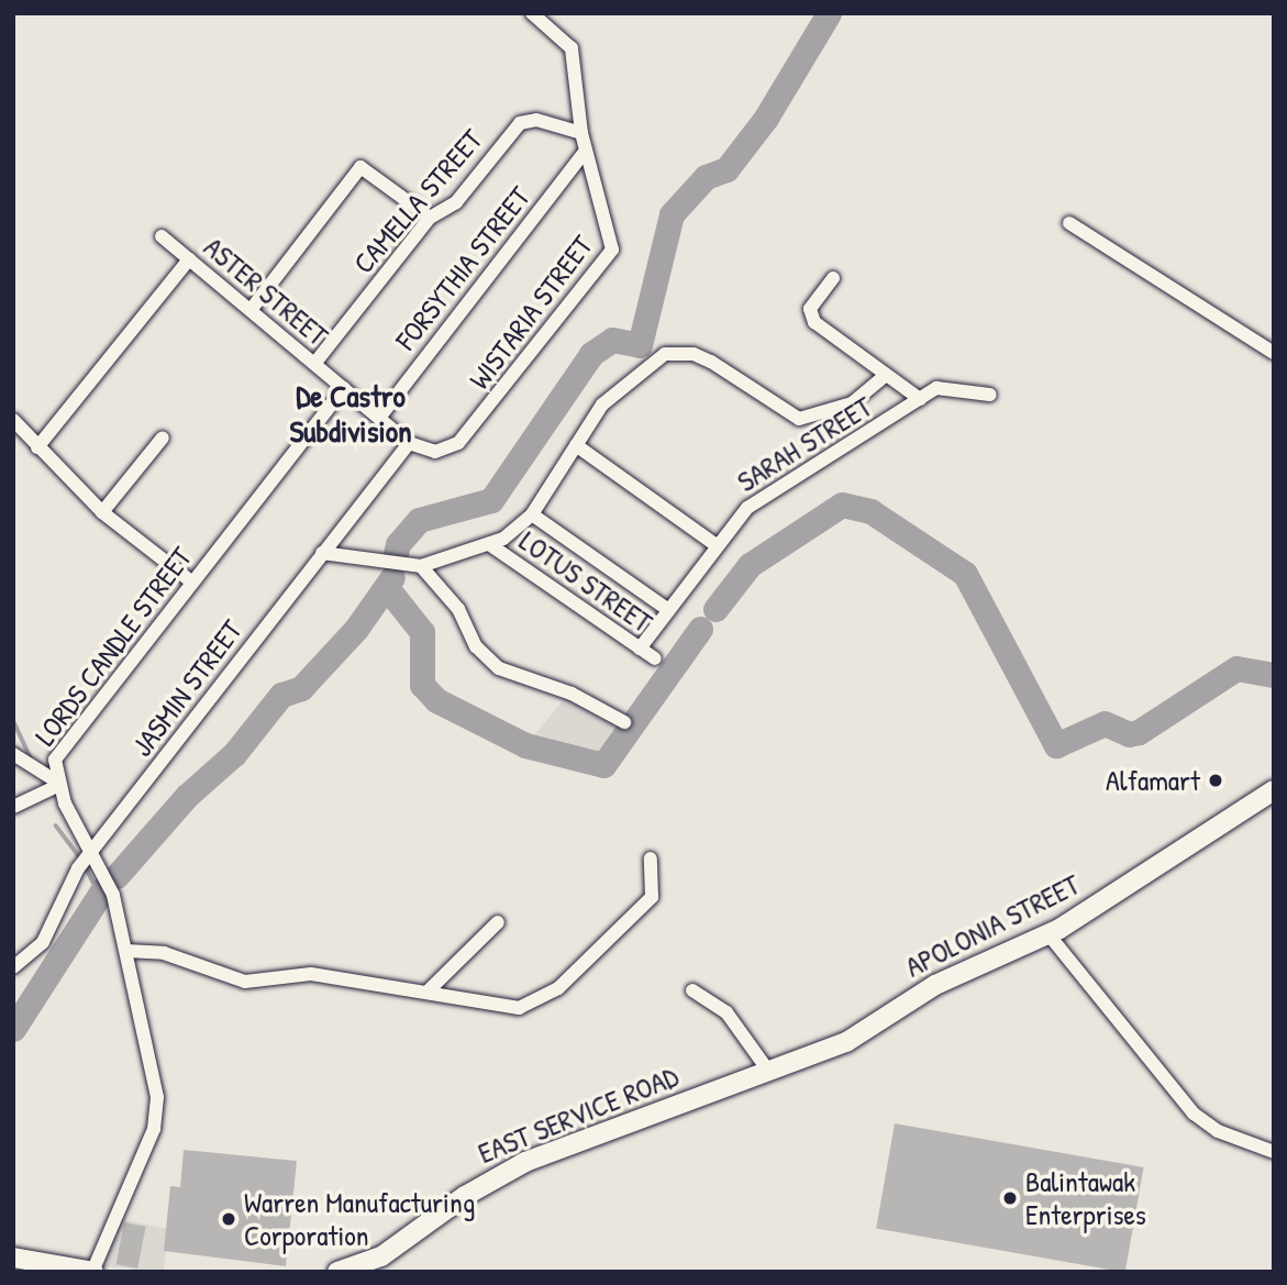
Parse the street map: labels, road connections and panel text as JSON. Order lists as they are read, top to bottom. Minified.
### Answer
{"streets":{"main road":["APOLONIA STREET","EAST SERVICE ROAD"],"street":["CAMELLA STREET","FORSYTHIA STREET","ASTER STREET","WISTARIA STREET","SARAH STREET","LOTUS STREET","LORDS CANDLE STREET","JASMIN STREET"]},"crossings":[["CAMELLA STREET","ASTER STREET"],["FORSYTHIA STREET","ASTER STREET"],["FORSYTHIA STREET","WISTARIA STREET"],["ASTER STREET","WISTARIA STREET"],["ASTER STREET","LORDS CANDLE STREET"],["ASTER STREET","JASMIN STREET"],["WISTARIA STREET","JASMIN STREET"],["SARAH STREET","LOTUS STREET"],["LORDS CANDLE STREET","JASMIN STREET"],["APOLONIA STREET","EAST SERVICE ROAD"]],"districts":["De Castro Subdivision"],"places":["Alfamart","Balintawak Enterprises","Warren Manufacturing Corporation"]}
